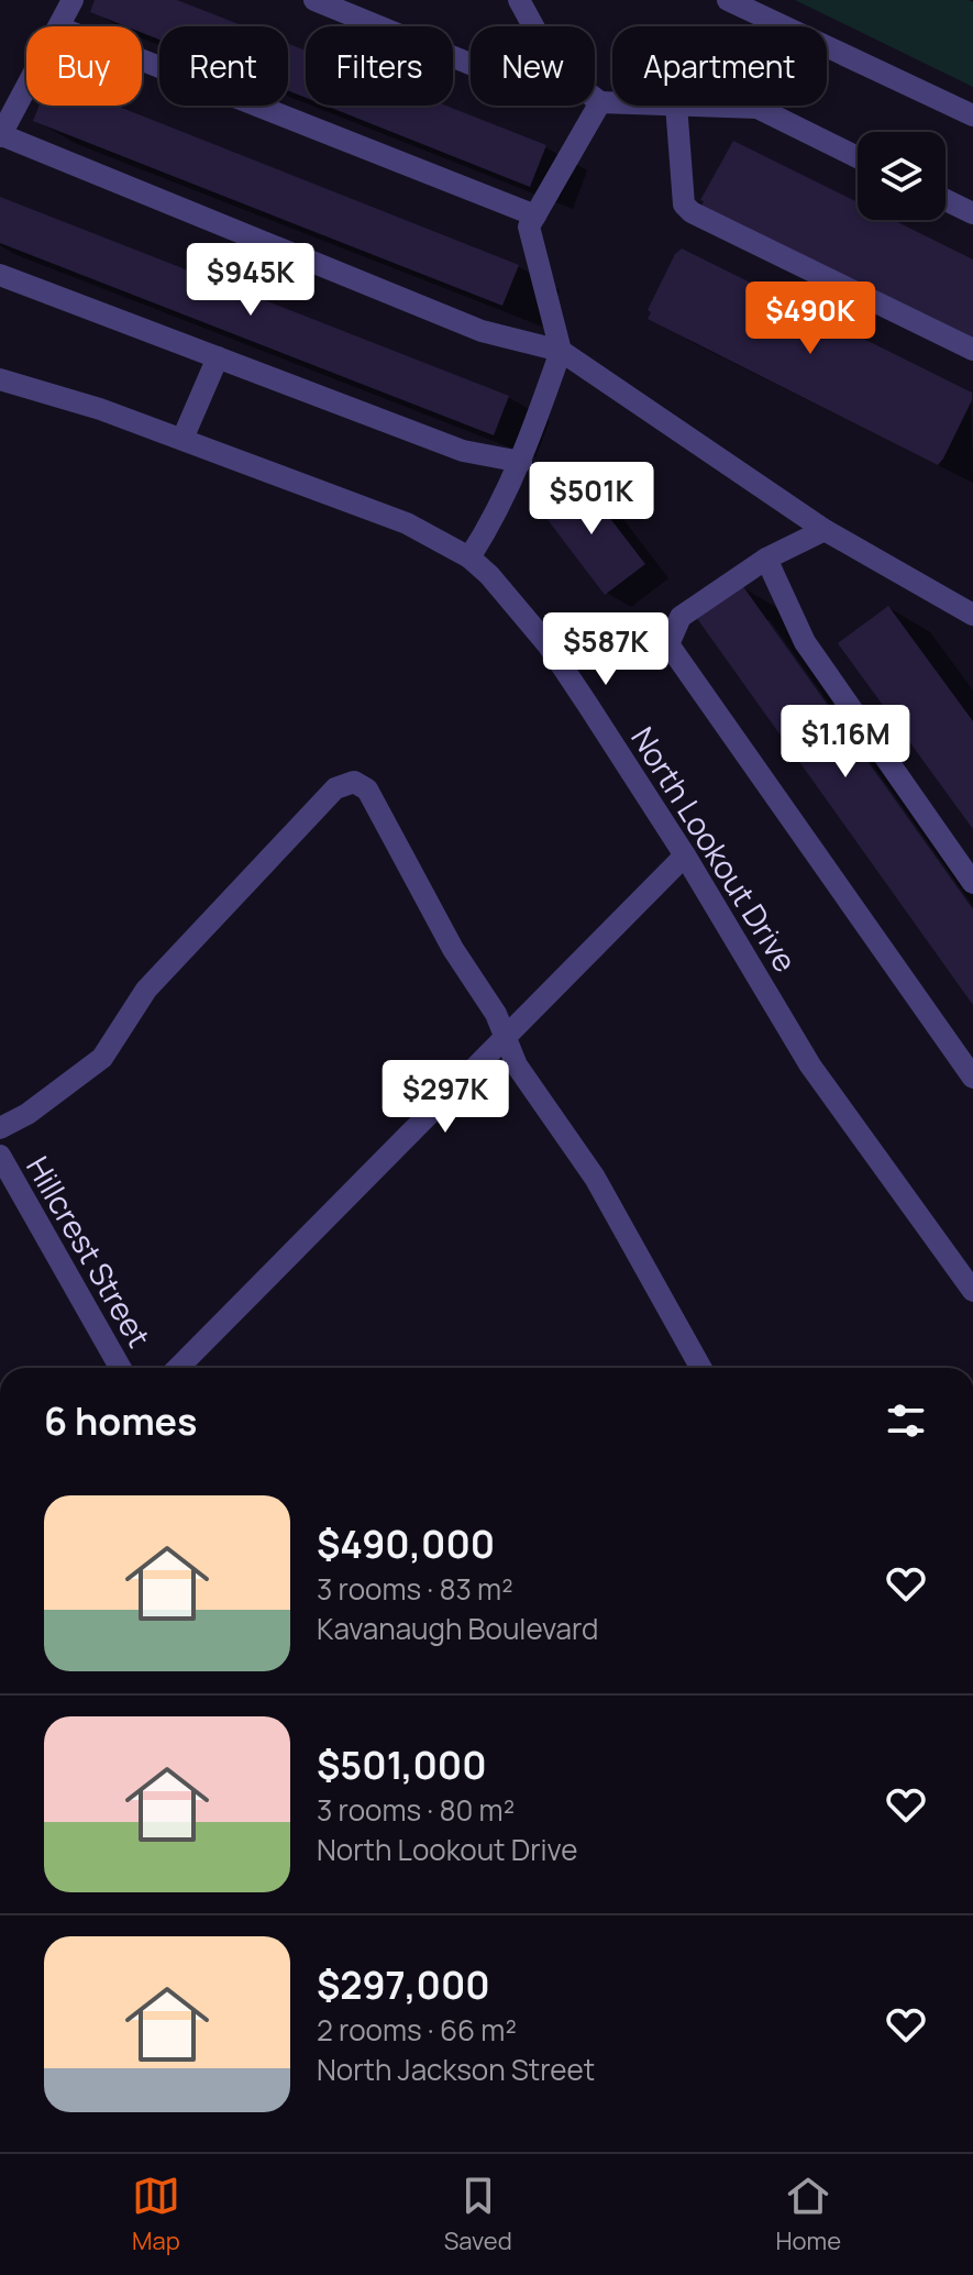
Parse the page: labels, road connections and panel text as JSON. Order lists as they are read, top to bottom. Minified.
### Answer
{"streets":{"street":["North Lookout Drive","Hillcrest Street"]},"page":{"chip":["Buy","Rent","Filters","New","Apartment"],"price":["$945K","$490K","$501K","$587K","$1.16M","$297K"],"heading":"6 homes","list":[{"name":"$490,000","note":"3 rooms · 83 m² · Kavanaugh Boulevard"},{"name":"$501,000","note":"3 rooms · 80 m² · North Lookout Drive"},{"name":"$297,000","note":"2 rooms · 66 m² · North Jackson Street"}],"tabs":["Map","Saved","Home"]}}
